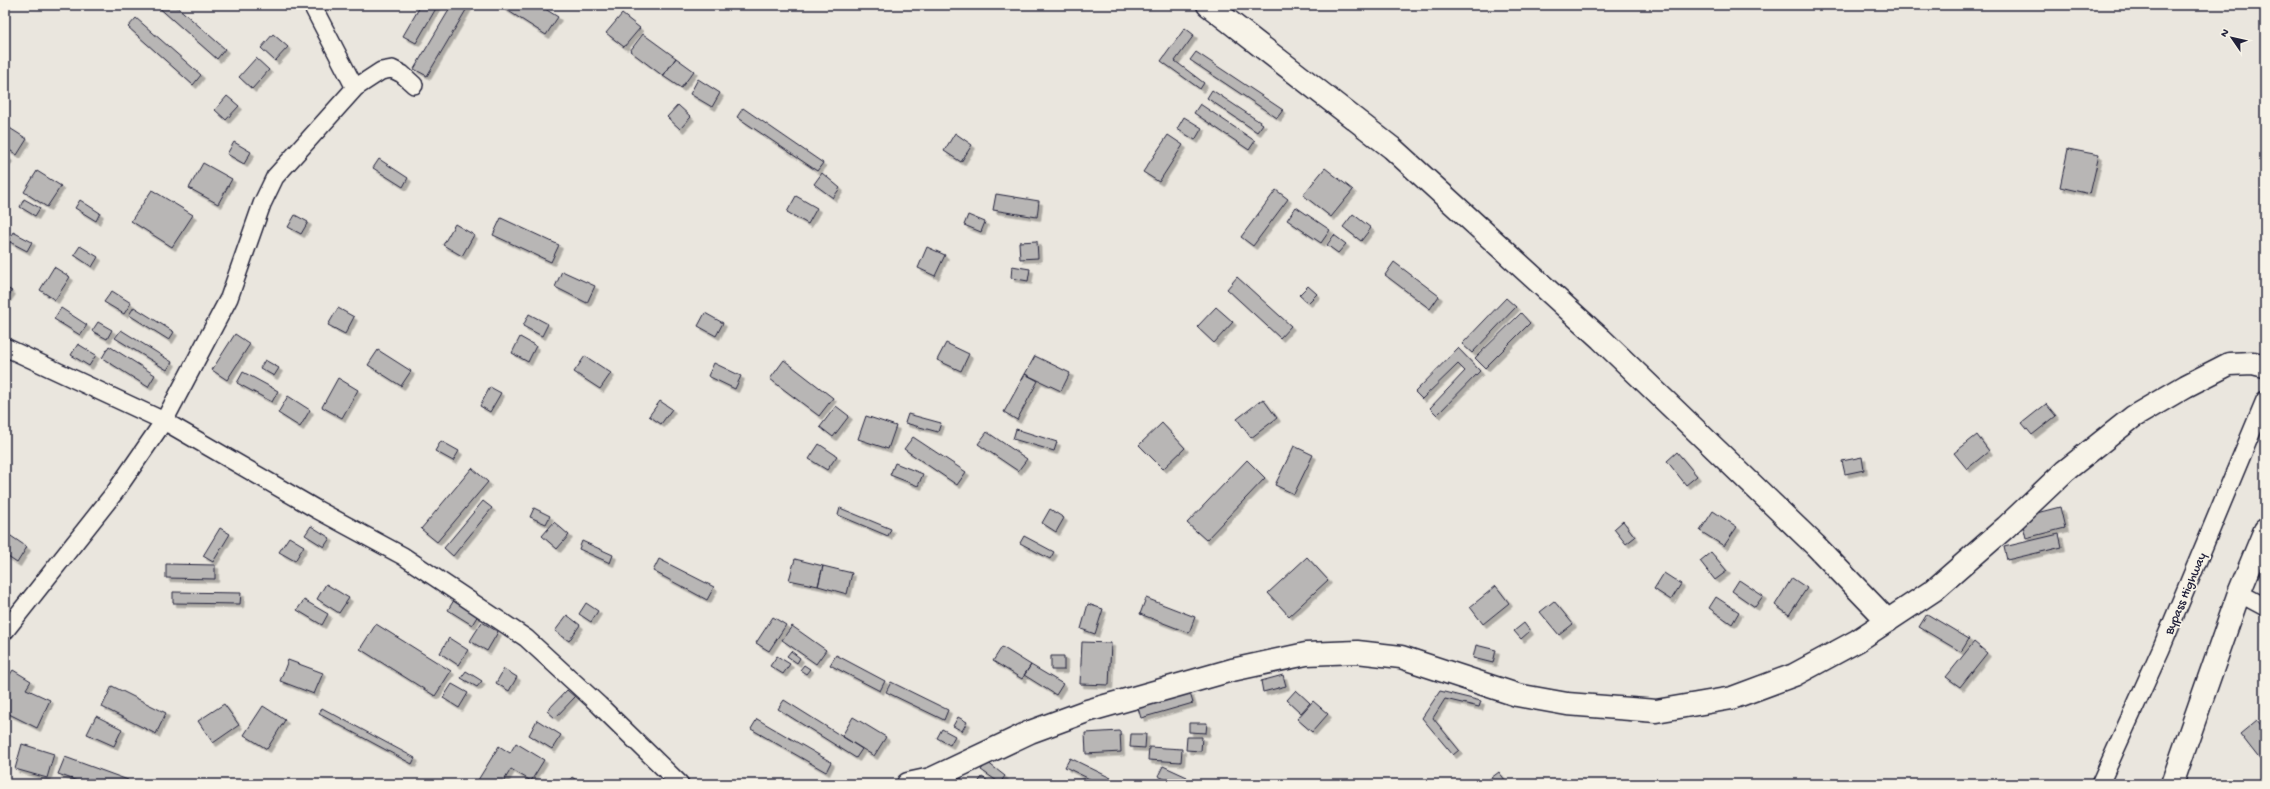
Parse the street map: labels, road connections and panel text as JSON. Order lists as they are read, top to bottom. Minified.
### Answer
{"streets":{"street":["Bypass Highway"]},"north":"top left"}
